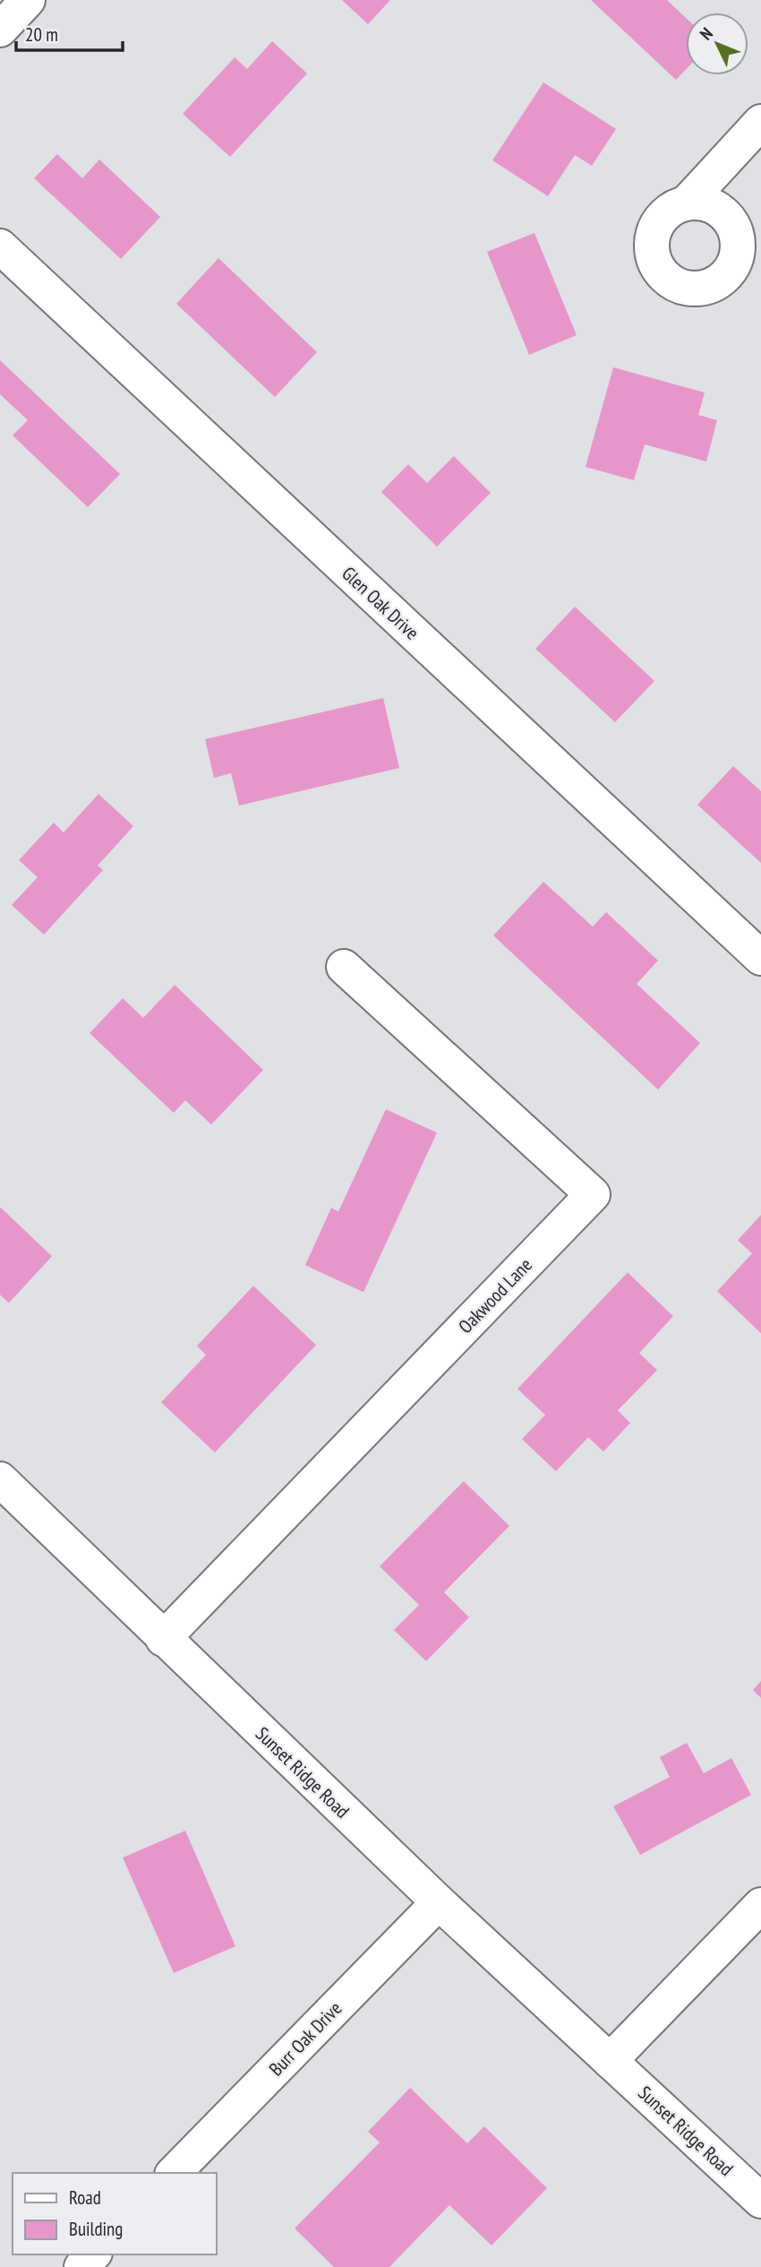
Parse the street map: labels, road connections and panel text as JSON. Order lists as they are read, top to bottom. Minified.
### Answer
{"streets":{"street":["Glen Oak Drive","Oakwood Lane","Sunset Ridge Road","Burr Oak Drive"]},"crossings":[["Oakwood Lane","Sunset Ridge Road"],["Sunset Ridge Road","Burr Oak Drive"]],"legend":["Road","Building"],"scale_bar":"20 m","north":"top left"}
